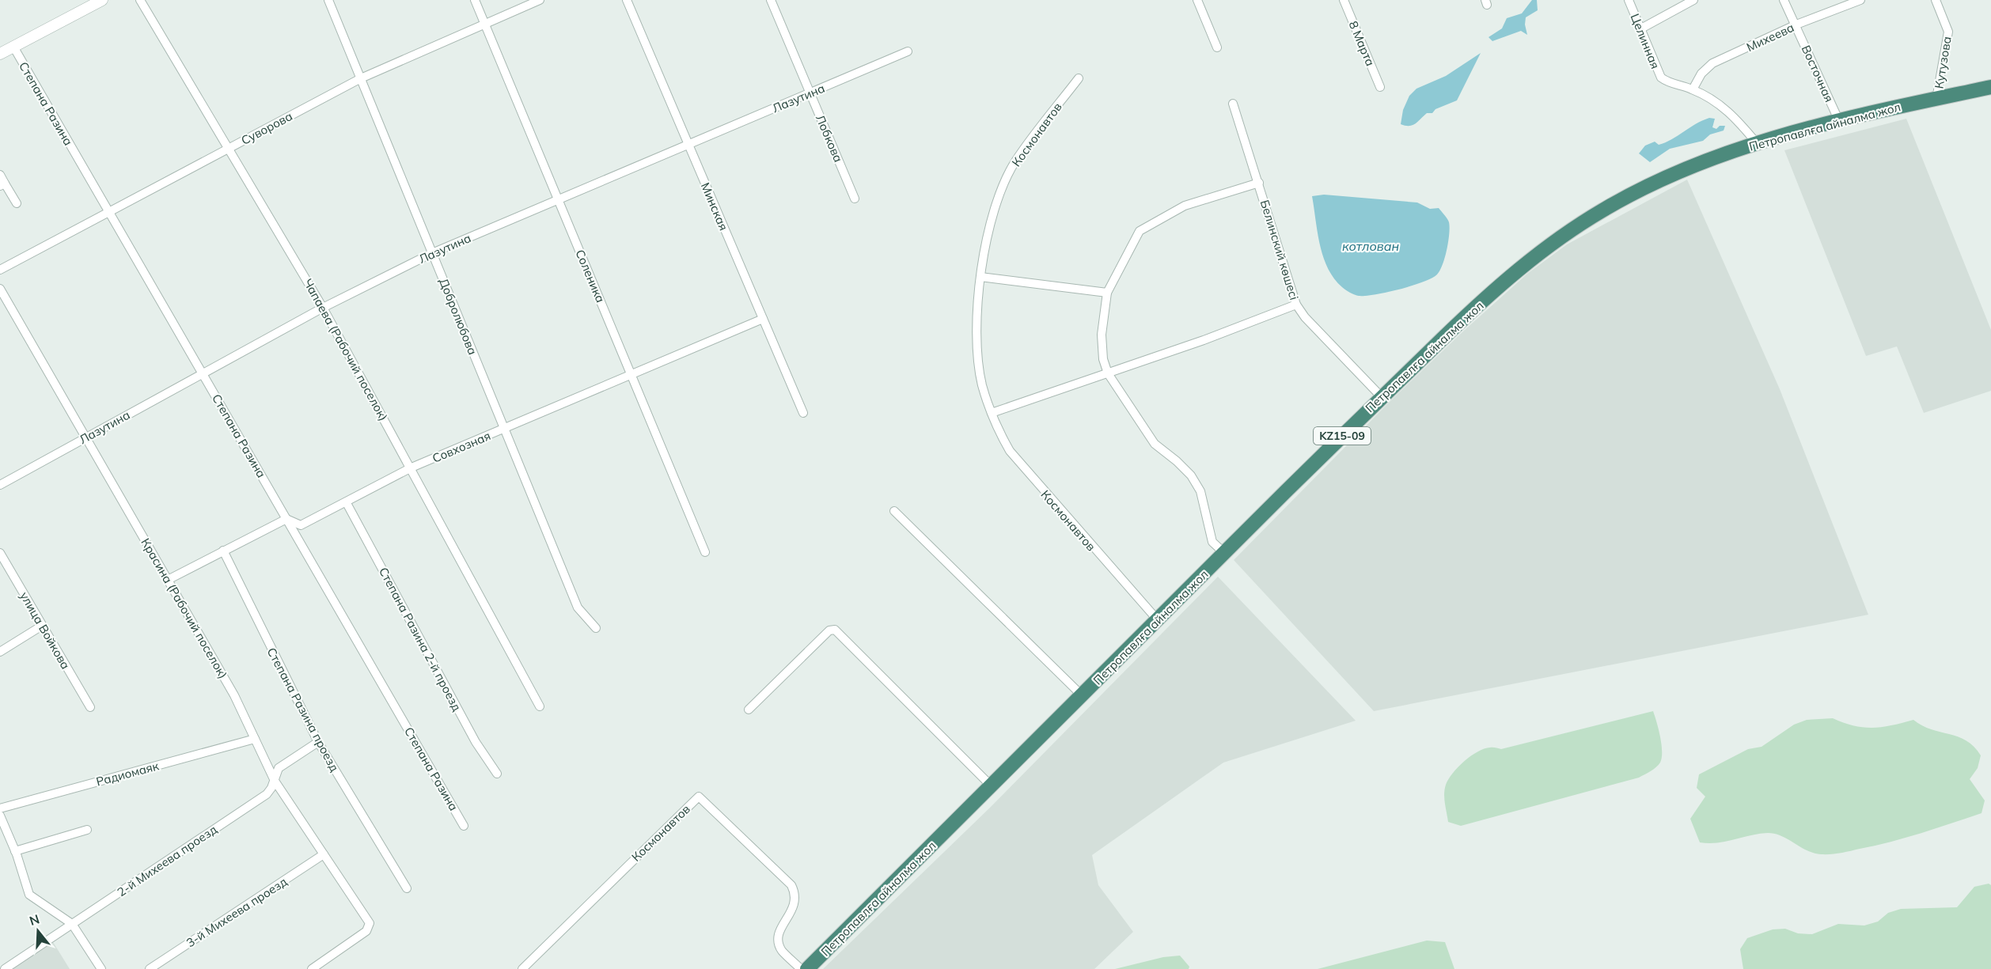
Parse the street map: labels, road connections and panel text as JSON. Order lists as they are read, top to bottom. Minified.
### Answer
{"streets":{"highway":["Петропавлға айналма жол","KZ15-09"],"street":["Михеева","Целинная","8 Марта","Кутузова","Восточная","Лазутина","Степана Разина","Суворова","Космонавтов","Лобкова","Минская","Белинский көшесі","Соленика","Добролюбова","Чапаева (Рабочий поселок)","Совхозная","Красина (Рабочий поселок)","улица Войкова","Степана Разина 2-й проезд","Степана Разина проезд","Радиомаяк","2-й Михеева проезд","3-й Михеева проезд"]},"crossings":[["Михеева","Целинная"],["Михеева","Восточная"],["Целинная","Петропавлға айналма жол"],["Кутузова","Петропавлға айналма жол"],["Восточная","Петропавлға айналма жол"],["Лазутина","Степана Разина"],["Лазутина","Лобкова"],["Лазутина","Минская"],["Лазутина","Соленика"],["Лазутина","Добролюбова"],["Лазутина","Чапаева (Рабочий поселок)"],["Лазутина","Красина (Рабочий поселок)"],["Степана Разина","Суворова"],["Степана Разина","Совхозная"],["Петропавлға айналма жол","Космонавтов"],["Петропавлға айналма жол","Белинский көшесі"],["Суворова","Соленика"],["Суворова","Добролюбова"],["Суворова","Чапаева (Рабочий поселок)"],["Минская","Совхозная"],["Соленика","Совхозная"],["Добролюбова","Совхозная"],["Чапаева (Рабочий поселок)","Совхозная"],["Совхозная","Степана Разина 2-й проезд"],["Красина (Рабочий поселок)","Радиомаяк"],["Красина (Рабочий поселок)","2-й Михеева проезд"],["Красина (Рабочий поселок)","3-й Михеева проезд"],["Степана Разина проезд","2-й Михеева проезд"]],"water":["котлован"],"north":"top"}
